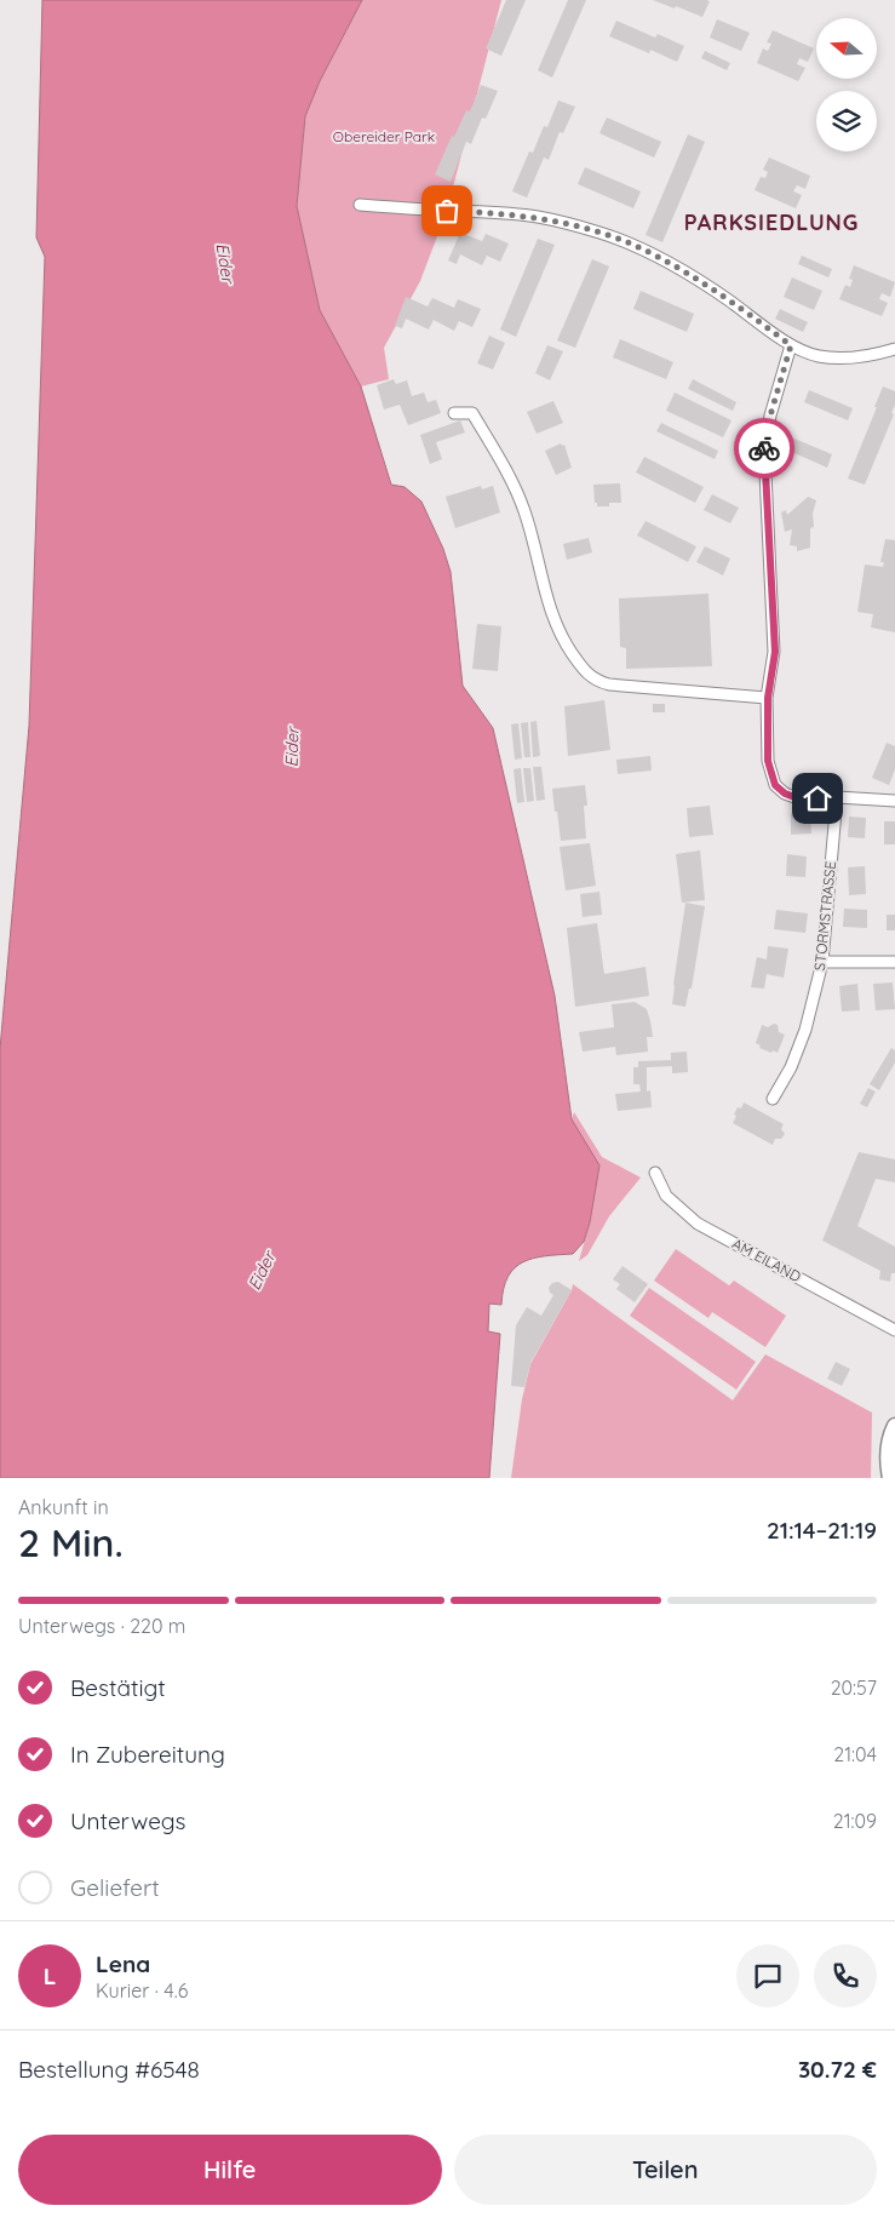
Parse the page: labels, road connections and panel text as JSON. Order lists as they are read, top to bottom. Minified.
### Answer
{"streets":{"street":["STORMSTRASSE","AM EILAND"]},"districts":["PARKSIEDLUNG"],"water":["Eider"],"parks":["Obereider Park"],"north":"left","page":{"heading":["2 Min.","Ankunft in","21:14–21:19"],"panel":["Lena","Kurier · 4.6","Bestellung #6548","30.72 €"],"bar":"Unterwegs · 220 m","list":[["Bestätigt","20:57"],["In Zubereitung","21:04"],["Unterwegs","21:09"],"Geliefert"],"round":"L","buttons":["Hilfe","Teilen"]}}
